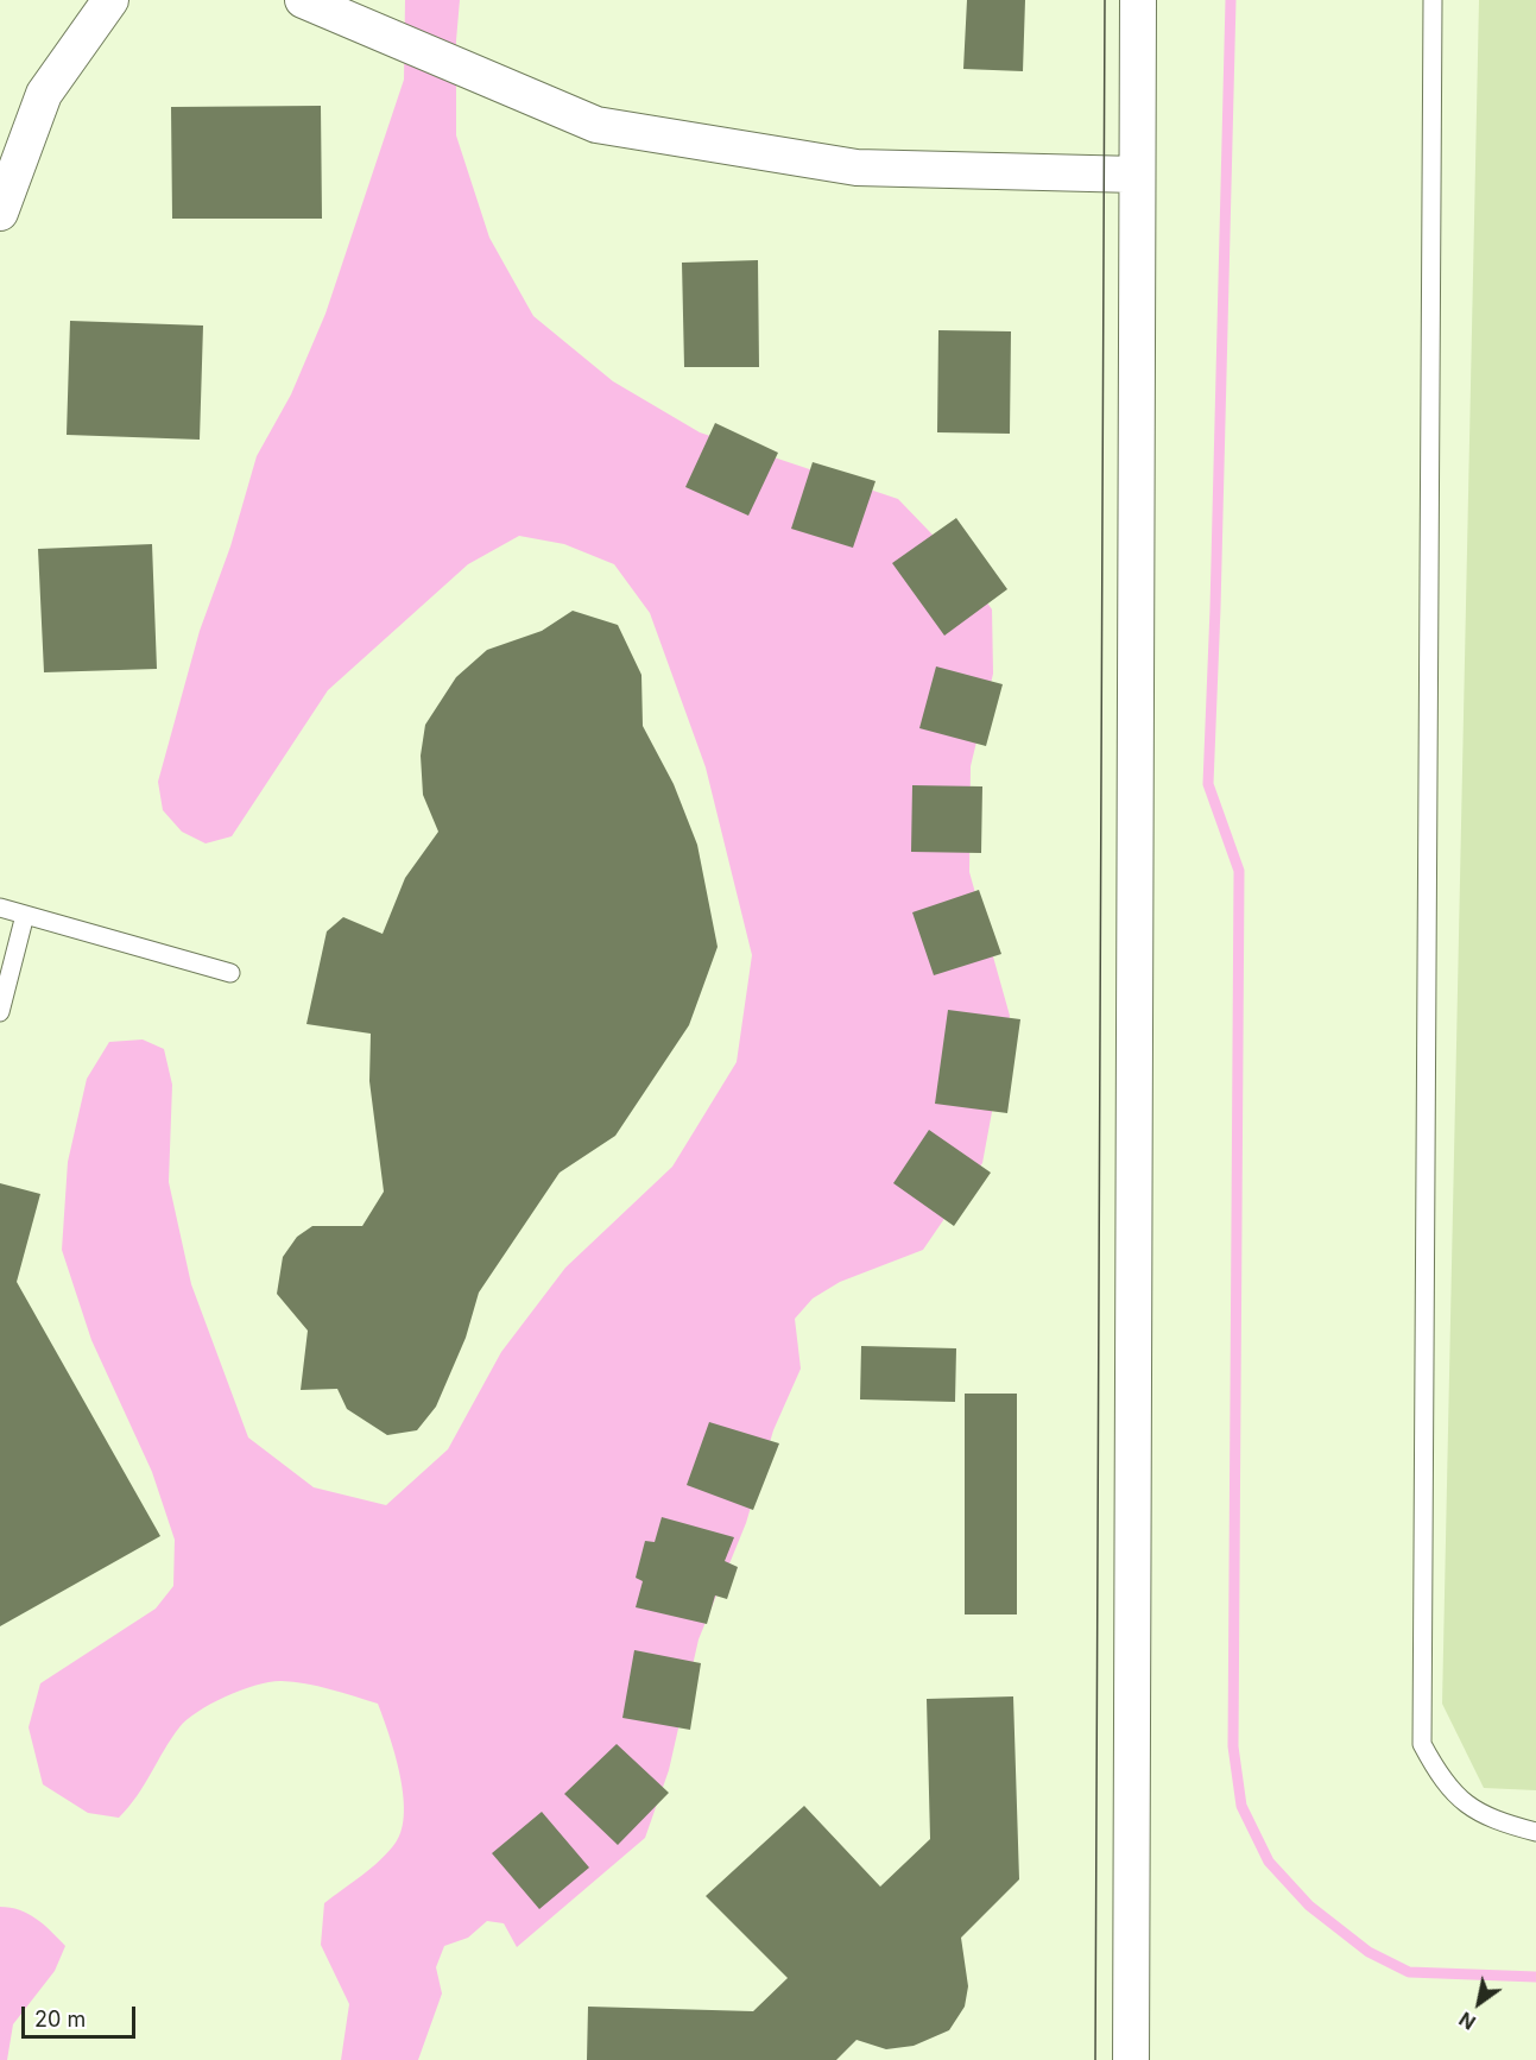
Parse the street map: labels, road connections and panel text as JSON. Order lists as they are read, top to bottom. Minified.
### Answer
{"scale_bar":"20 m","north":"bottom left"}
